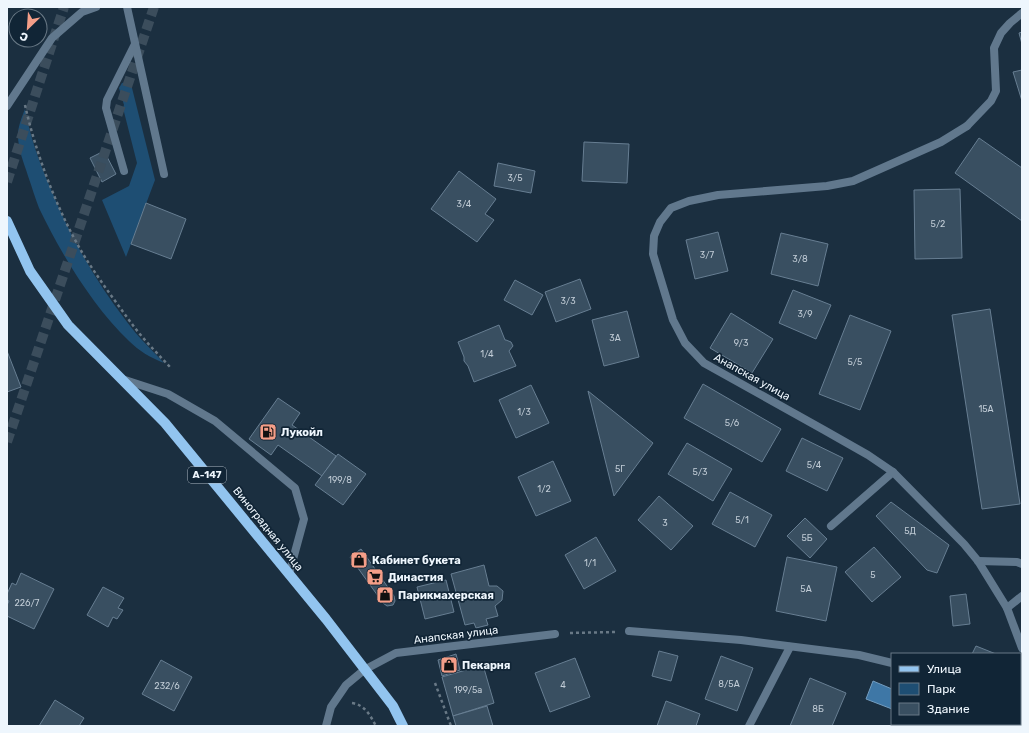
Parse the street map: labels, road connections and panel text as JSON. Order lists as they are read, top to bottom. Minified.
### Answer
{"streets":{"main road":["А-147","Виноградная улица"],"street":["Анапская улица"]},"crossings":[["Анапская улица","Виноградная улица"]],"places":{"fuel station":["Лукойл"],"shop":["Кабинет букета","Парикмахерская","Пекарня"],"supermarket":["Династия"]},"house_numbers":["3/5","3/4","5/2","3/7","3/8","3/3","3/9","3А","9/3","1/4","5/5","15А","1/3","5/6","5/4","5Г","5/3","199/8","1/2","5/1","3","5Д","5Б","1/1","5","5А","226/7","8/5А","4","232/6","199/5а","8Б"],"legend":["Улица","Парк","Здание"],"north":"bottom left"}
